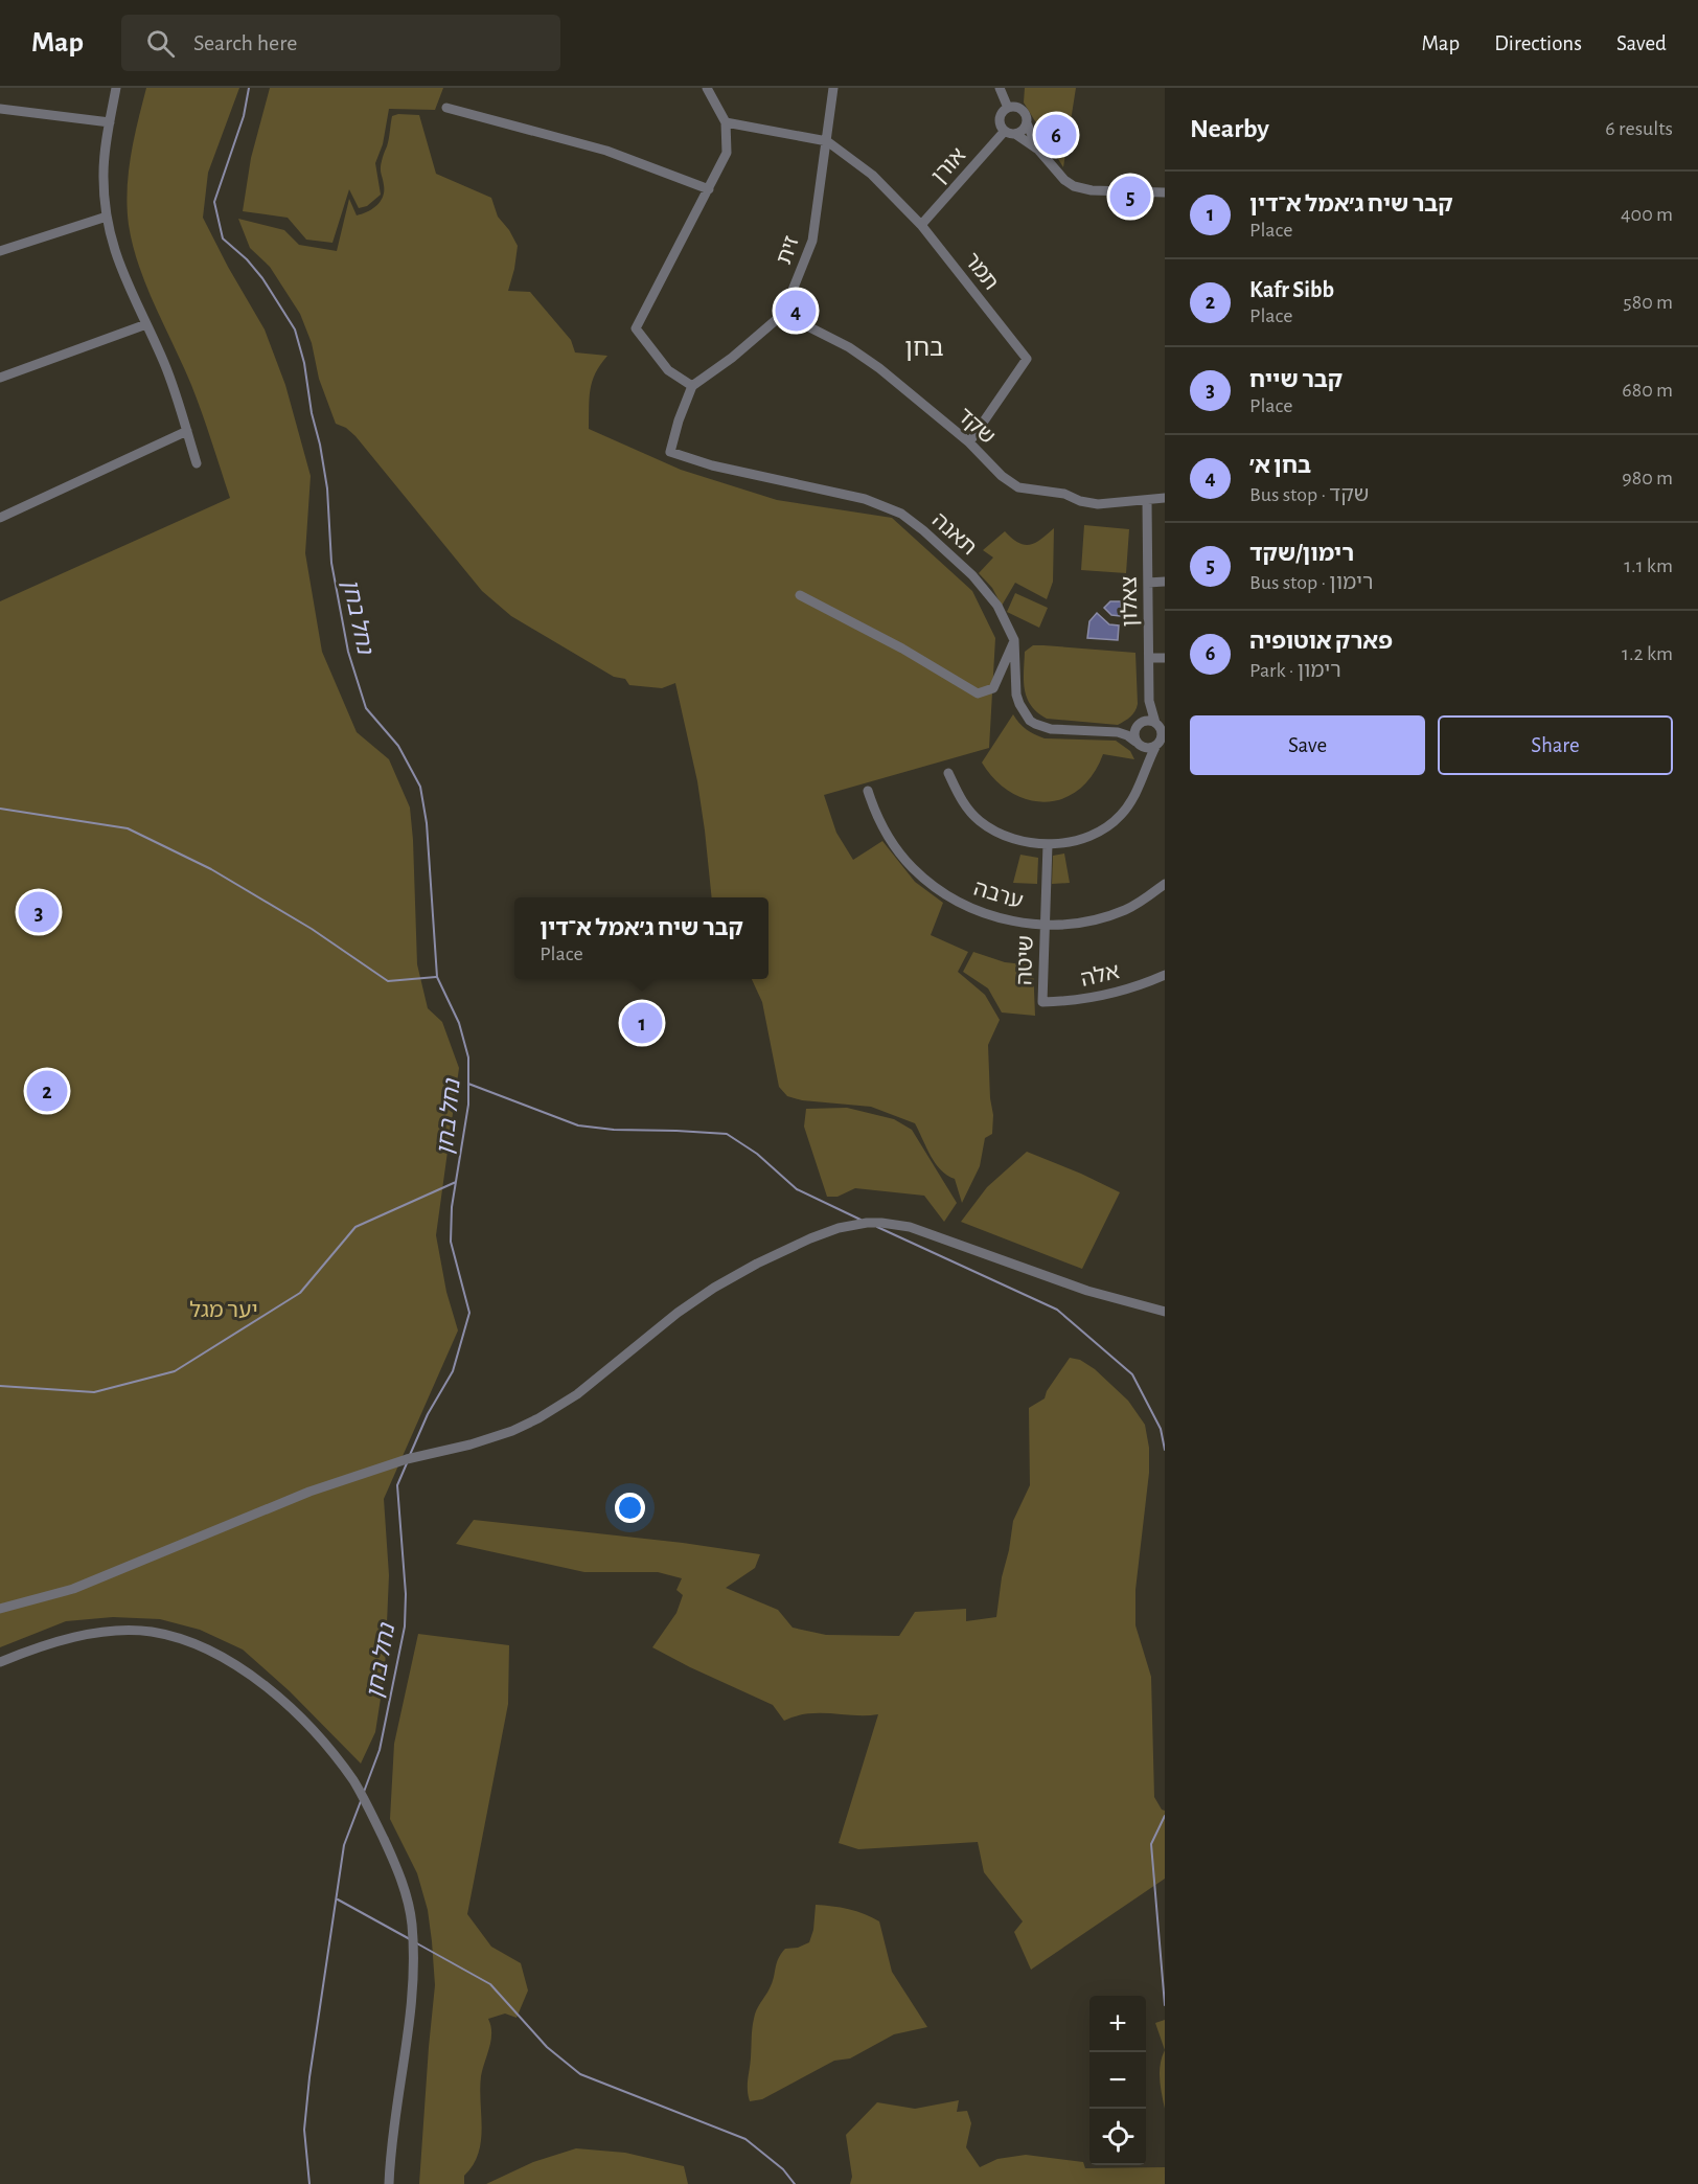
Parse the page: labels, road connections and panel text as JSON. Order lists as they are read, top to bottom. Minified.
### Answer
{"streets":{"street":["אורן","זית","תמר","שקד","תאנה","צאלון","ערבה","שיטה","אלה"]},"crossings":[["אורן","תמר"],["זית","תמר"],["זית","שקד"],["זית","תאנה"],["תמר","שקד"],["שקד","צאלון"],["תאנה","צאלון"],["ערבה","שיטה"],["שיטה","אלה"]],"districts":["בחן"],"water":["נחל בחן"],"parks":["יער מגל"],"page":{"header":"Map","search":"Search here","nav":["Map","Directions","Saved"],"heading":["Nearby","6 results"],"pins":["6","5","4","3","1","2"],"list":[{"mark":"1","name":"קבר שיח ג׳אמל א־דין","note":"Place","value":"400 m"},{"mark":"2","name":"Kafr Sibb","note":"Place","value":"580 m"},{"mark":"3","name":"קבר שייח","note":"Place","value":"680 m"},{"mark":"4","name":"בחן א׳","note":"Bus stop · שקד","value":"980 m"},{"mark":"5","name":"רימון/שקד","note":"Bus stop · רימון","value":"1.1 km"},{"mark":"6","name":"פארק אוטופיה","note":"Park · רימון","value":"1.2 km"}],"buttons":["Save","Share"],"popup":["קבר שיח ג׳אמל א־דין","Place"],"map_buttons":["+","−"]}}
